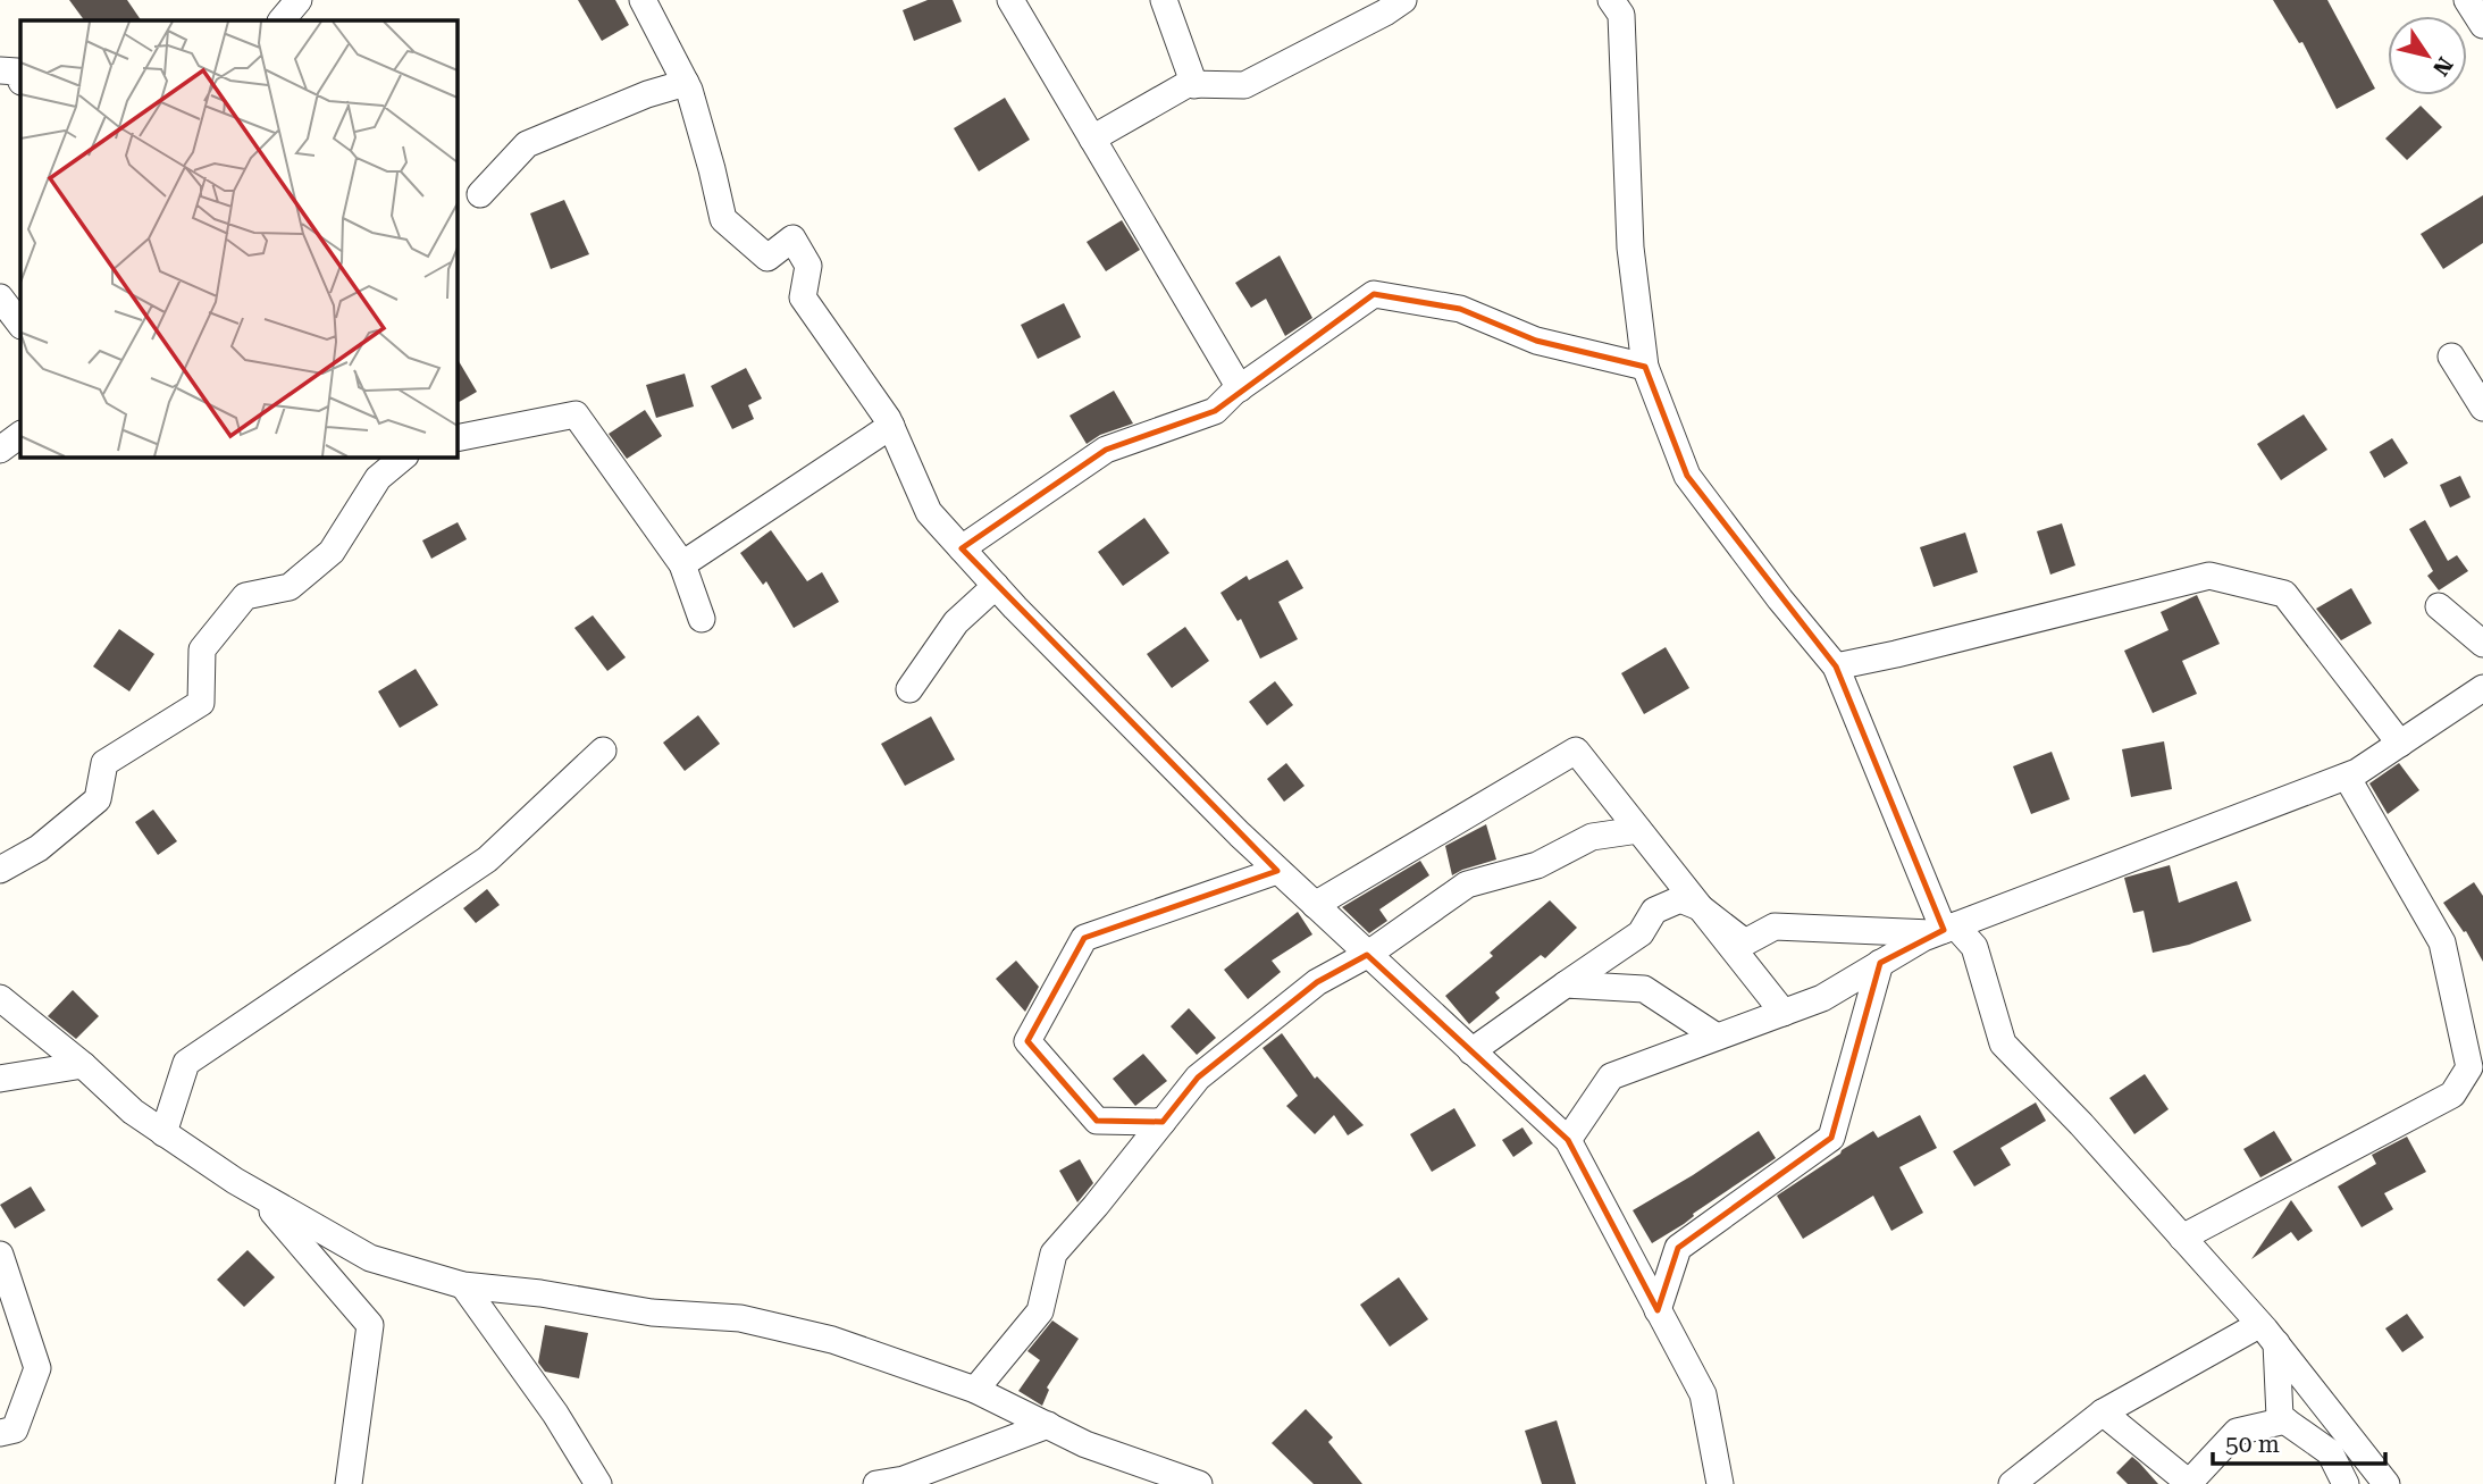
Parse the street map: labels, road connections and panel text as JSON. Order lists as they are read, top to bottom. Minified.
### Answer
{"scale_bar":"50 m","north":"bottom right"}
